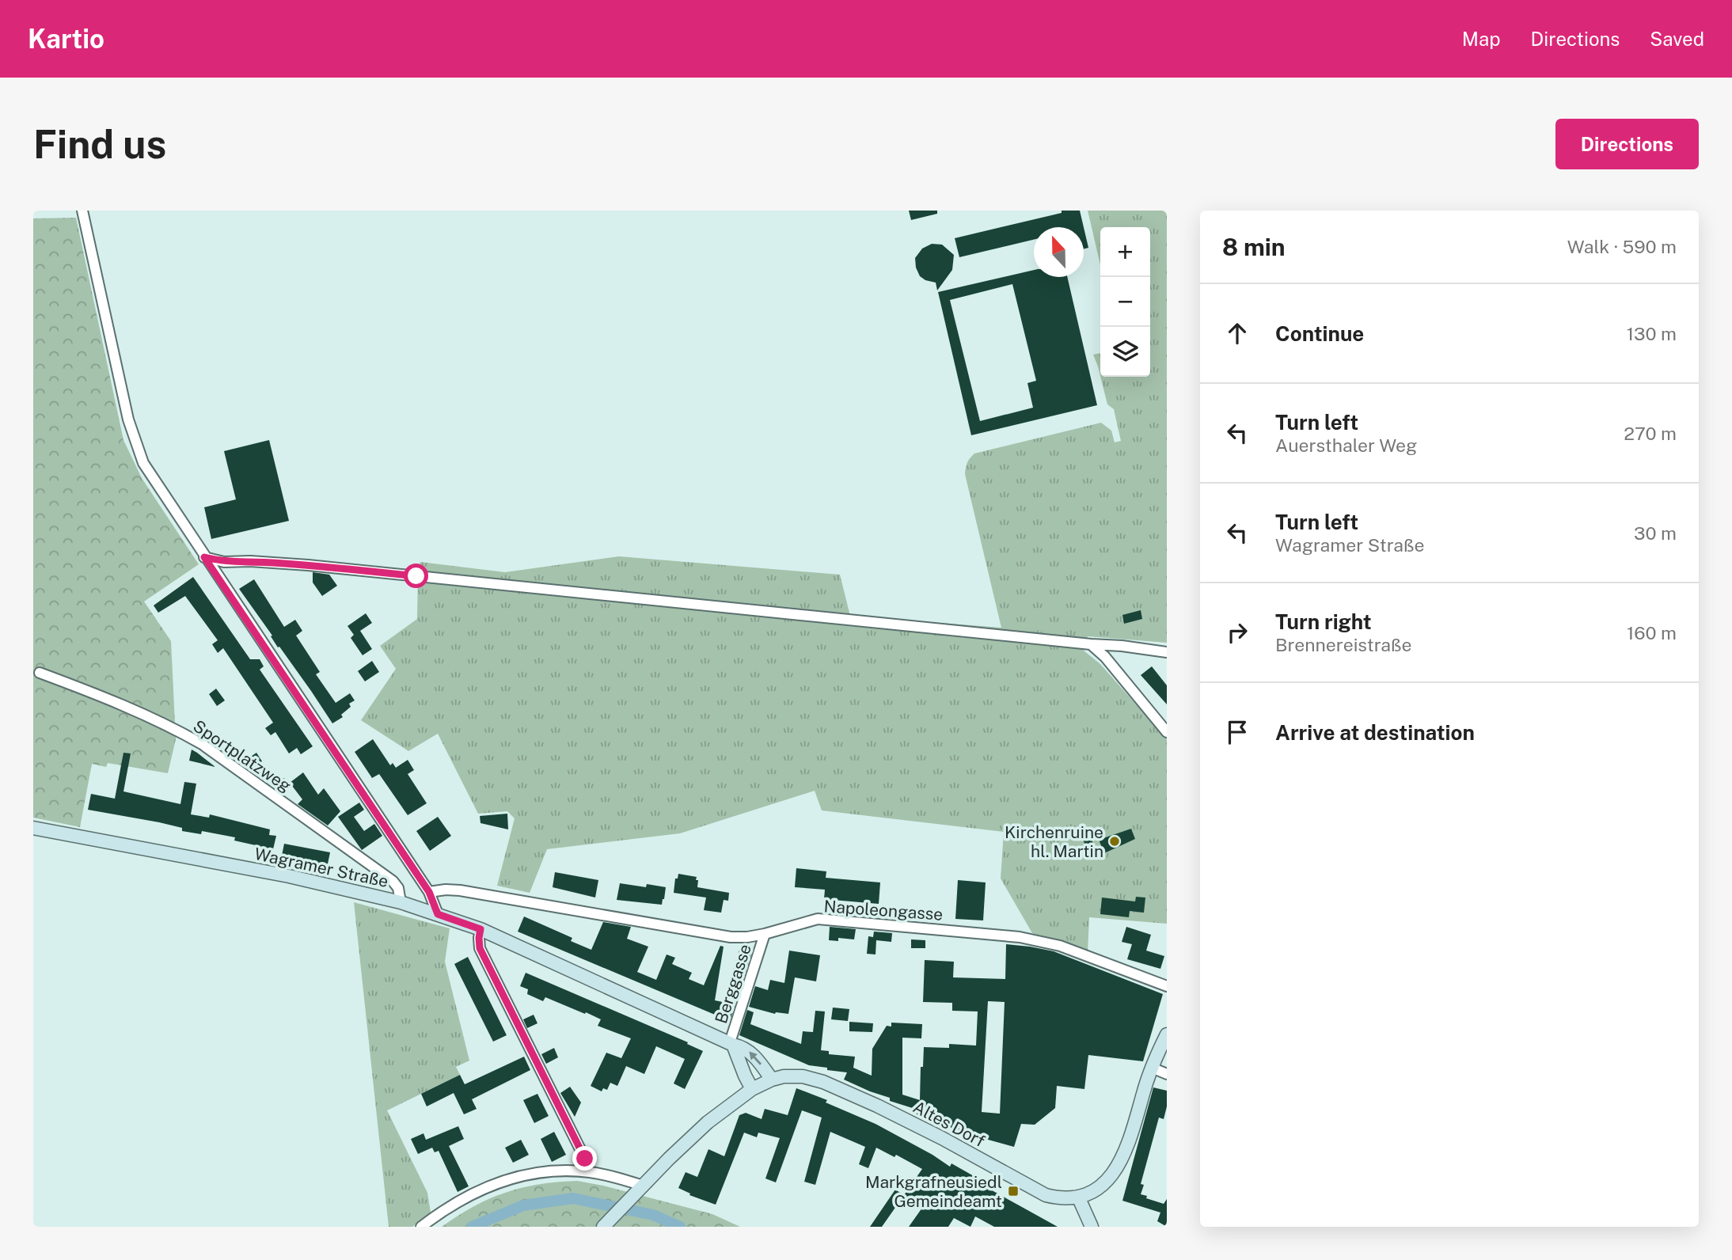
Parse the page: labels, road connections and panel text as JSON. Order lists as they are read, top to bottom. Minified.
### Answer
{"streets":{"main road":["Wagramer Straße","Altes Dorf"],"street":["Sportplatzweg","Napoleongasse","Berggasse"]},"crossings":[["Sportplatzweg","Wagramer Straße"],["Wagramer Straße","Berggasse"],["Wagramer Straße","Altes Dorf"],["Napoleongasse","Berggasse"]],"places":{"other":["Kirchenruine hl. Martin"],"transit":["Markgrafneusiedl Gemeindeamt"]},"north":"top","page":{"header":"Kartio","nav":["Map","Directions","Saved"],"buttons":"Directions","title":"Find us","heading":["8 min","Walk · 590 m"],"map_buttons":["+","−"],"list":[["Continue","130 m"],["Turn left","Auersthaler Weg","270 m"],["Turn left","Wagramer Straße","30 m"],["Turn right","Brennereistraße","160 m"],"Arrive at destination"]}}
